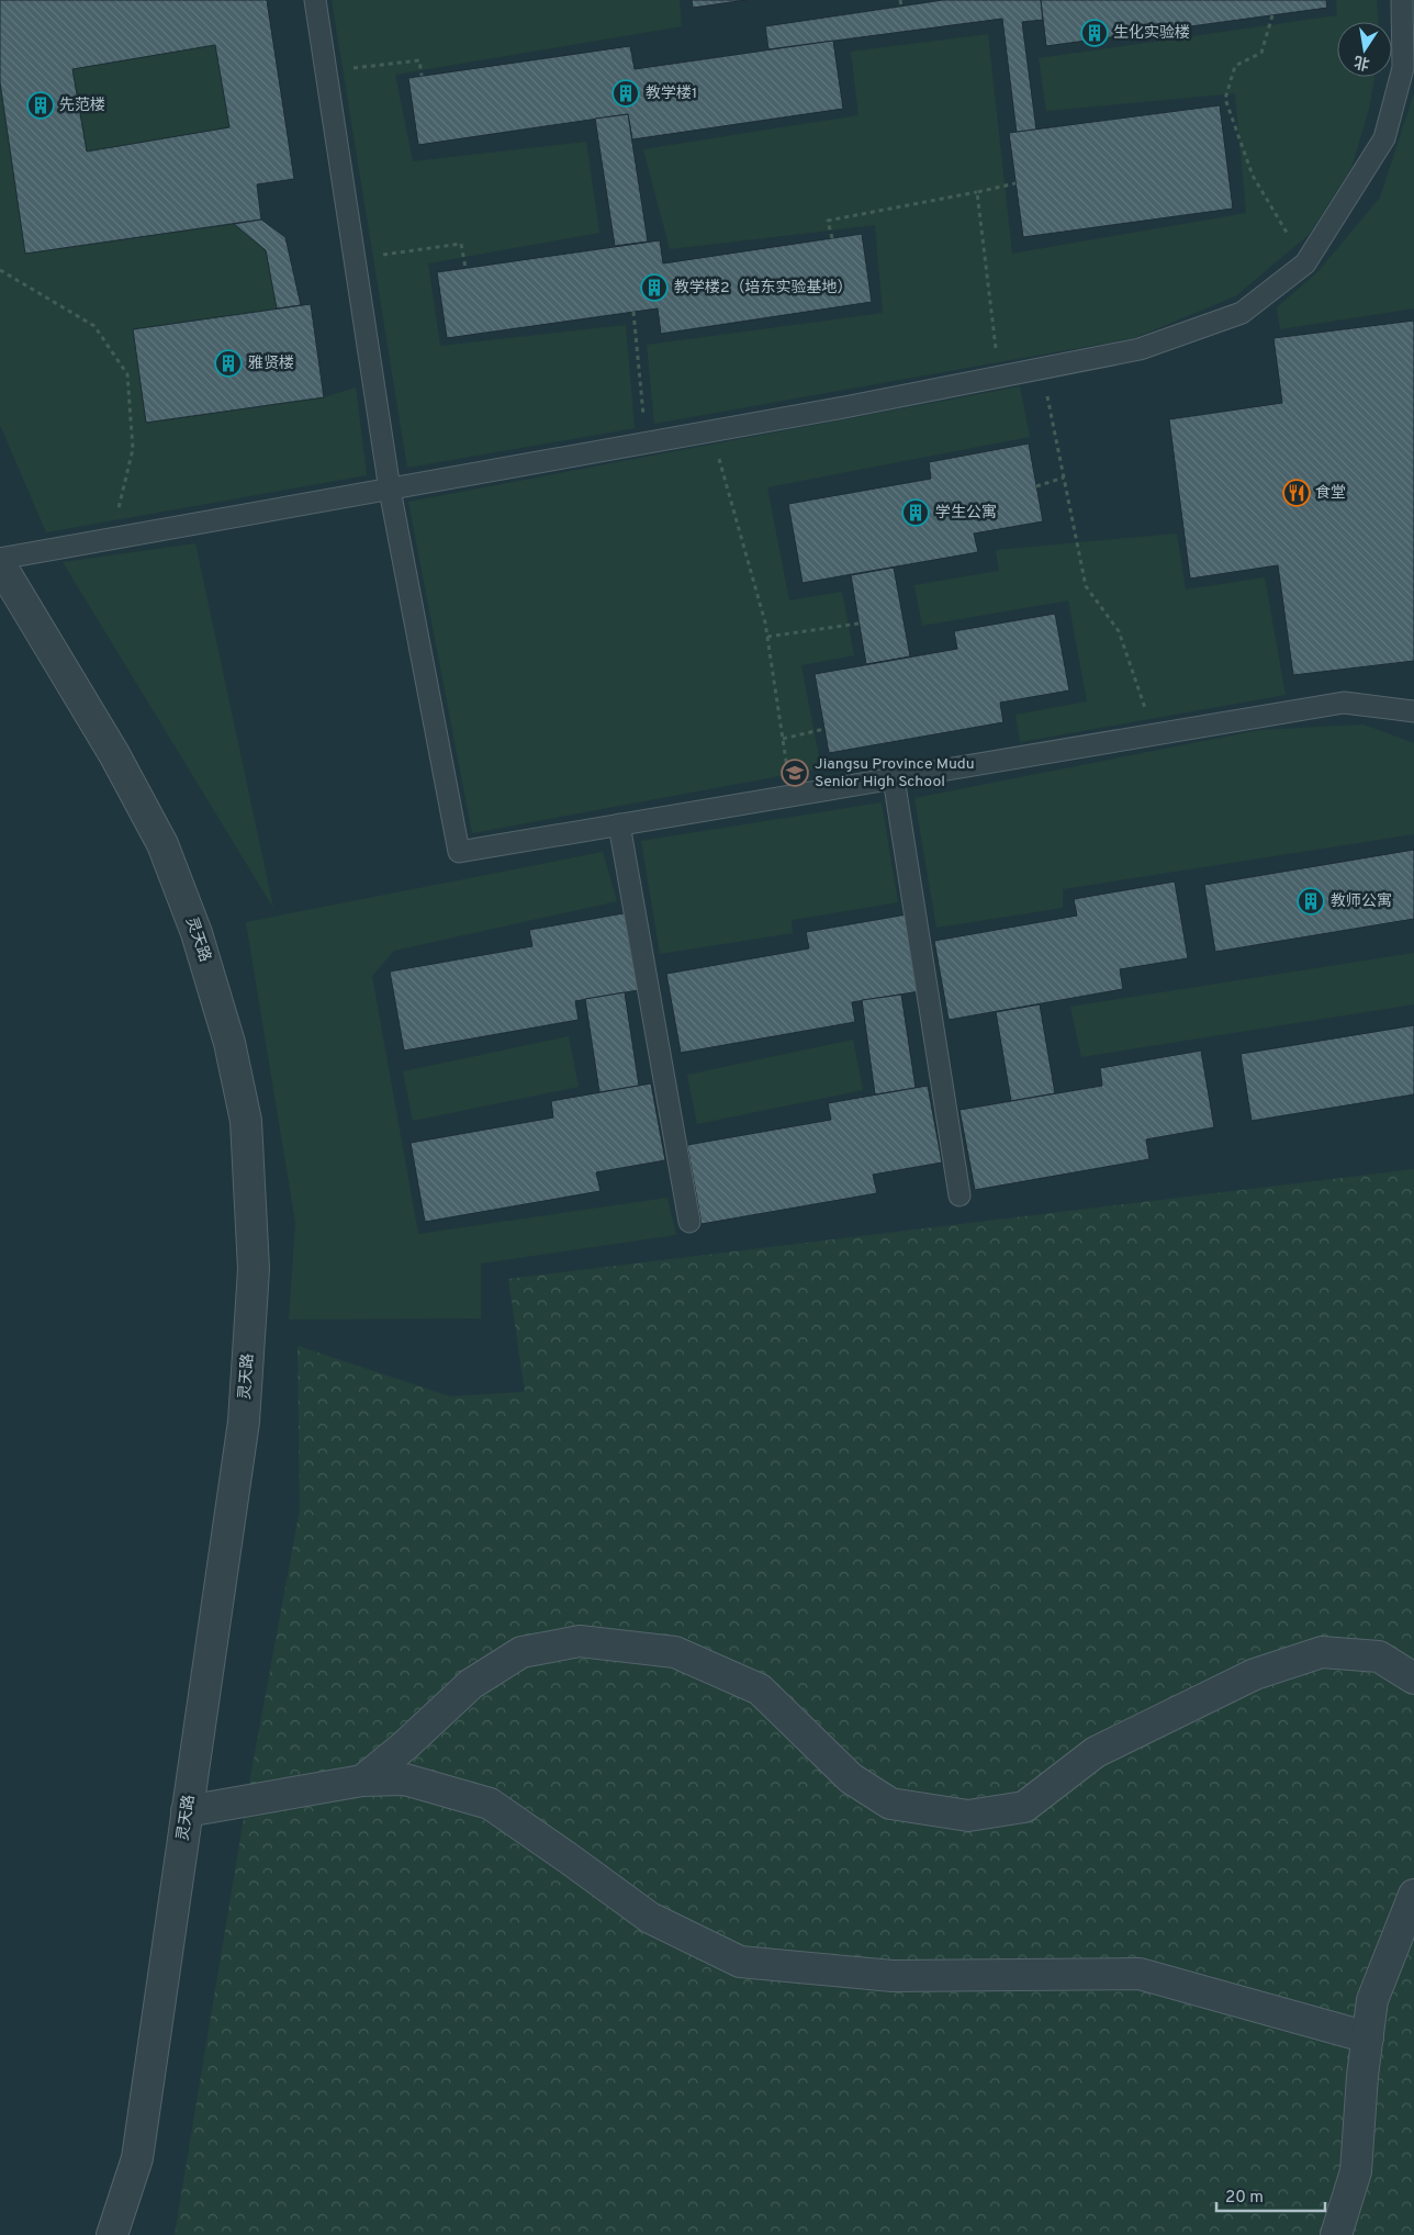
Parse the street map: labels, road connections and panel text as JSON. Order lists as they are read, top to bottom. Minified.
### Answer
{"streets":{"street":["灵天路"]},"places":{"building":["生化实验楼","教学楼1","先范楼","教学楼2（培东实验基地）","雅贤楼","学生公寓","教师公寓"],"restaurant":["食堂"],"school or university":["Jiangsu Province Mudu Senior High School"]},"scale_bar":"20 m","north":"bottom"}
